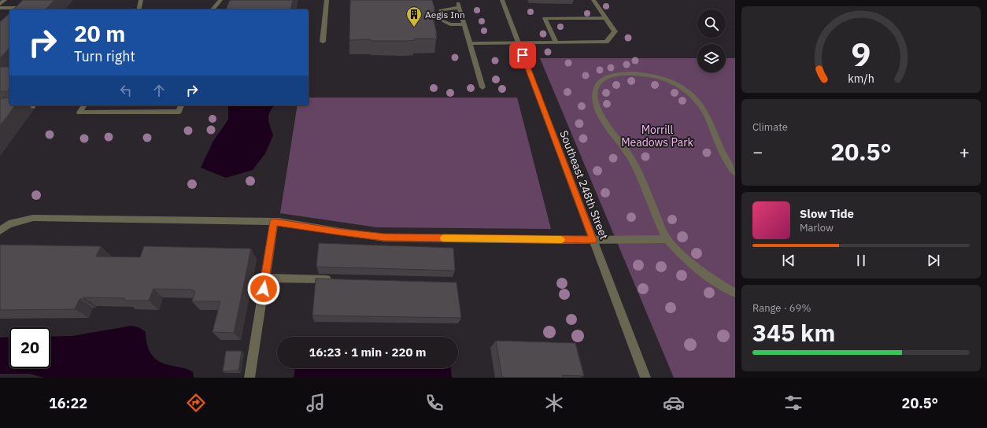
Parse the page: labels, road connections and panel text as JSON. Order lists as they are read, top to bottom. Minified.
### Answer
{"streets":{"street":["Southeast 248th Street"]},"parks":["Morrill Meadows Park"],"places":{"building":["Aegis Inn"]},"page":{"turn":["20 m","Turn right"],"tile":["Climate",["Range · 69%","345 km"]],"heat":["−","20.5°","+"],"song":["Slow Tide","Marlow"],"limit":"20","trip":"16:23 · 1 min · 220 m","tabs":["16:22","20.5°"],"gauge":["9","km/h"]}}
